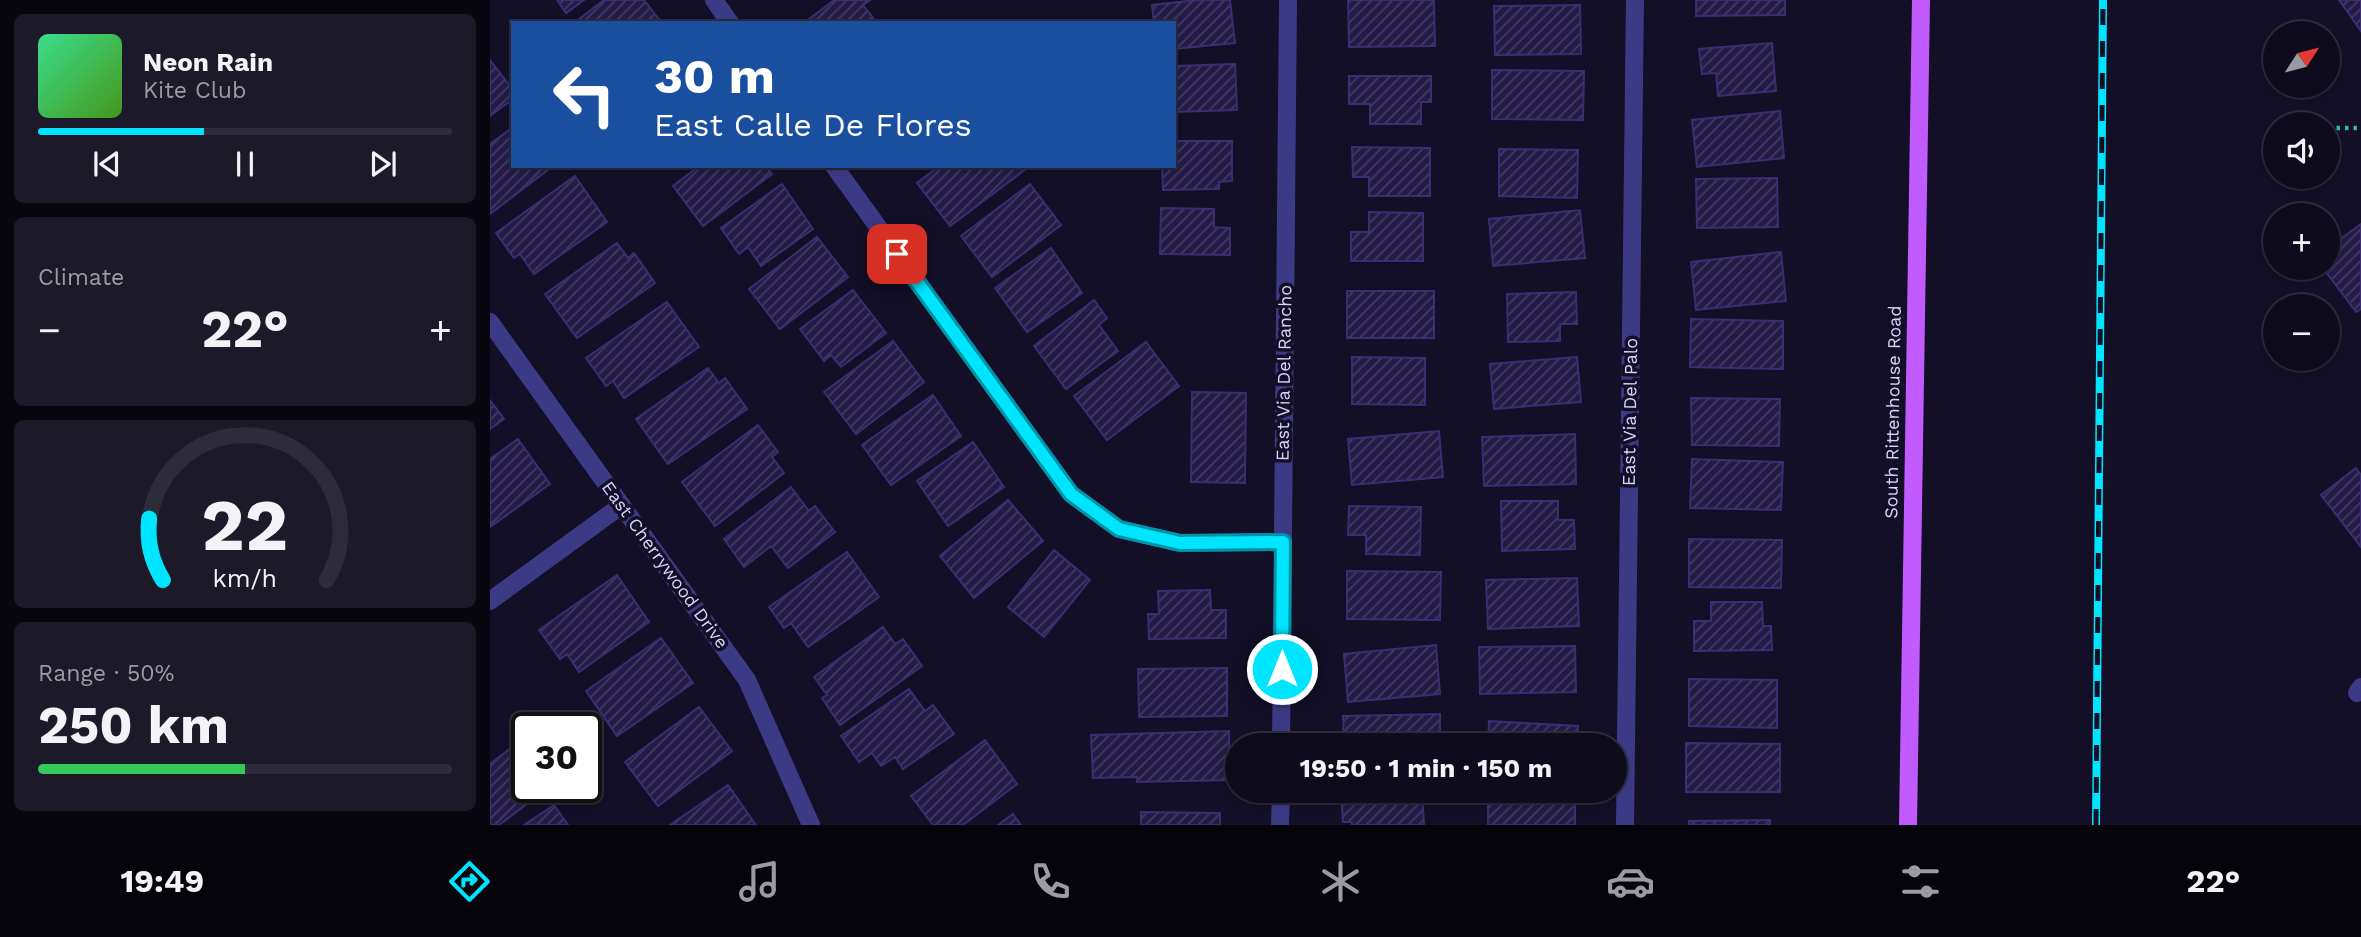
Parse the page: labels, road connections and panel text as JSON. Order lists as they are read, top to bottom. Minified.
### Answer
{"streets":{"main road":["South Rittenhouse Road"],"street":["East Via Del Rancho","East Via Del Palo","East Cherrywood Drive"]},"north":"top right","page":{"map_buttons":["+","−"],"turn":["30 m","East Calle De Flores"],"song":["Neon Rain","Kite Club"],"tile":["Climate",["Range · 50%","250 km"]],"heat":["−","22°","+"],"limit":"30","trip":"19:50 · 1 min · 150 m","tabs":["19:49","22°"],"gauge":["22","km/h"]}}
